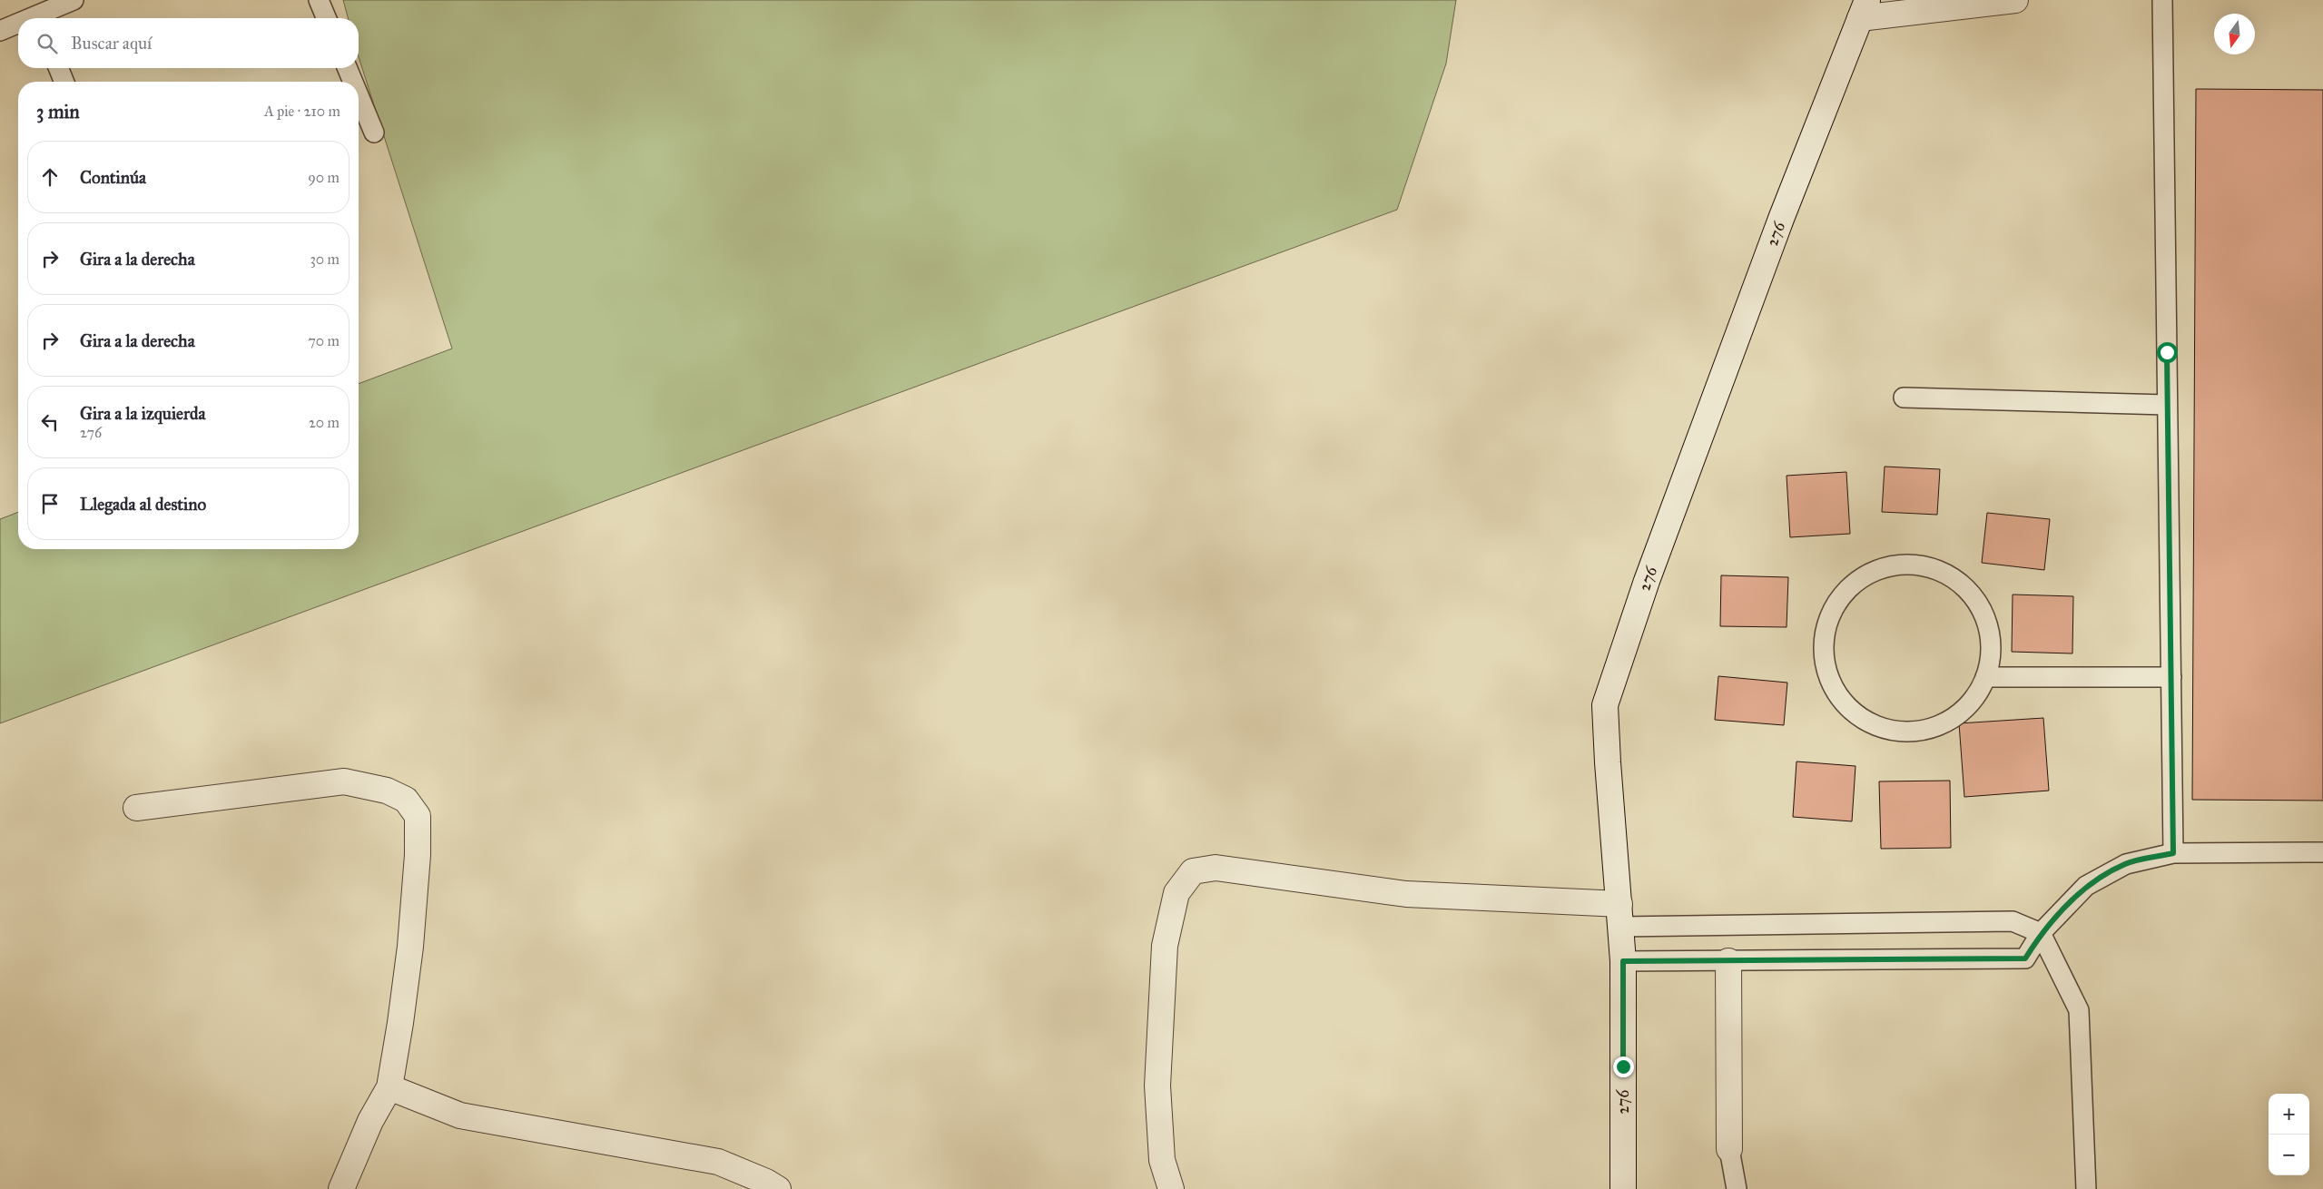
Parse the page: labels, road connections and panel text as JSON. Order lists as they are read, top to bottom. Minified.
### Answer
{"streets":{"street":["276"]},"north":"bottom","page":{"search":"Buscar aquí","heading":["3 min","A pie · 210 m"],"list":[["Continúa","90 m"],["Gira a la derecha","30 m"],["Gira a la derecha","70 m"],["Gira a la izquierda","276","20 m"],"Llegada al destino"],"map_buttons":["+","−"]}}
